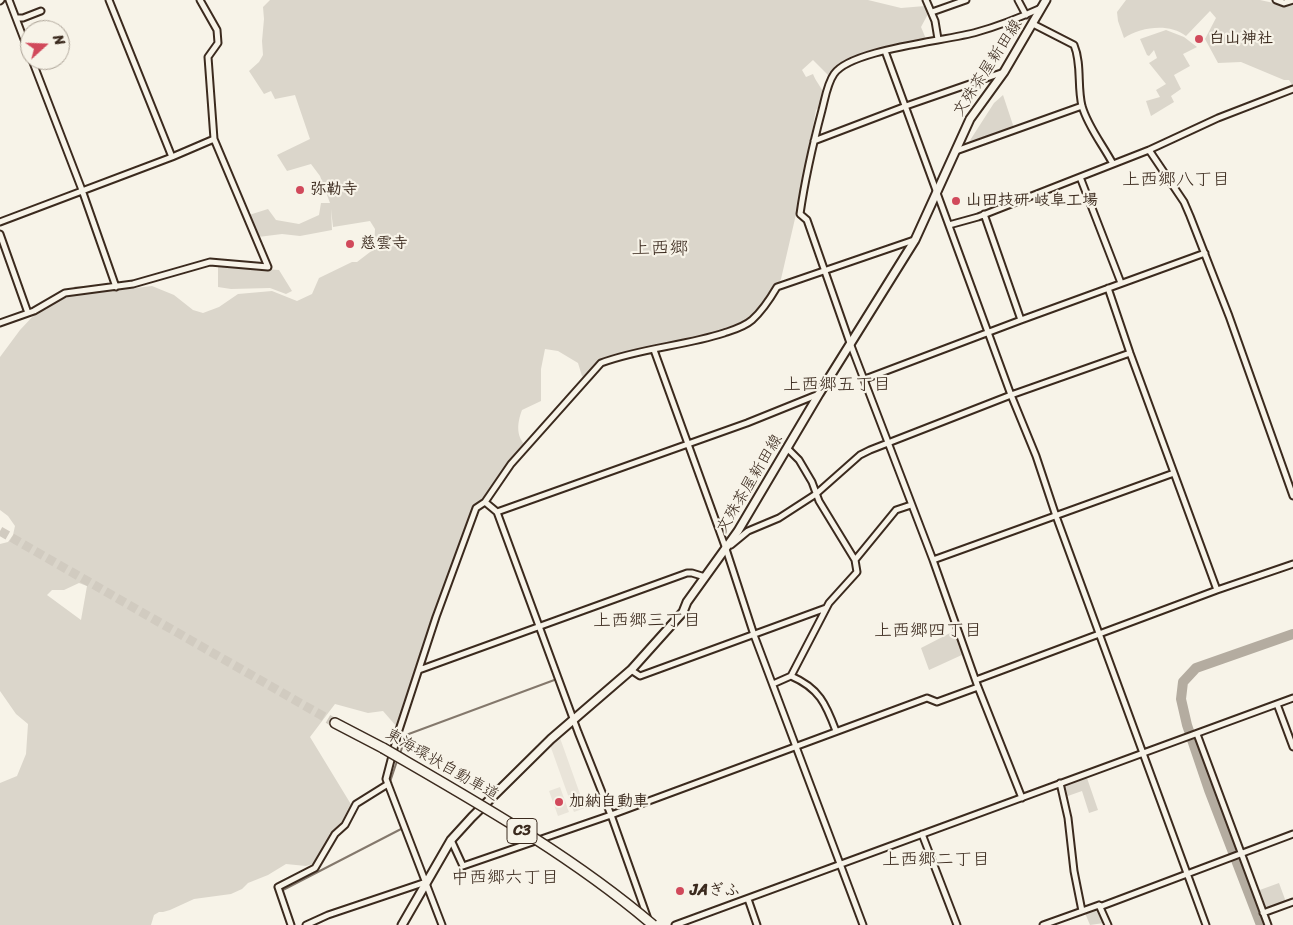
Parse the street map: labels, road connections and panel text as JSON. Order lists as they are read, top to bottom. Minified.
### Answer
{"streets":{"highway":["東海環状自動車道","C3"],"main road":["文殊茶屋新田線"]},"districts":["上西郷八丁目","上西郷","上西郷五丁目","上西郷三丁目","上西郷四丁目","上西郷二丁目","中西郷六丁目"],"places":["白山神社","弥勒寺","山田技研 岐阜工場","慈雲寺","加納自動車","JAぎふ"],"north":"right"}
